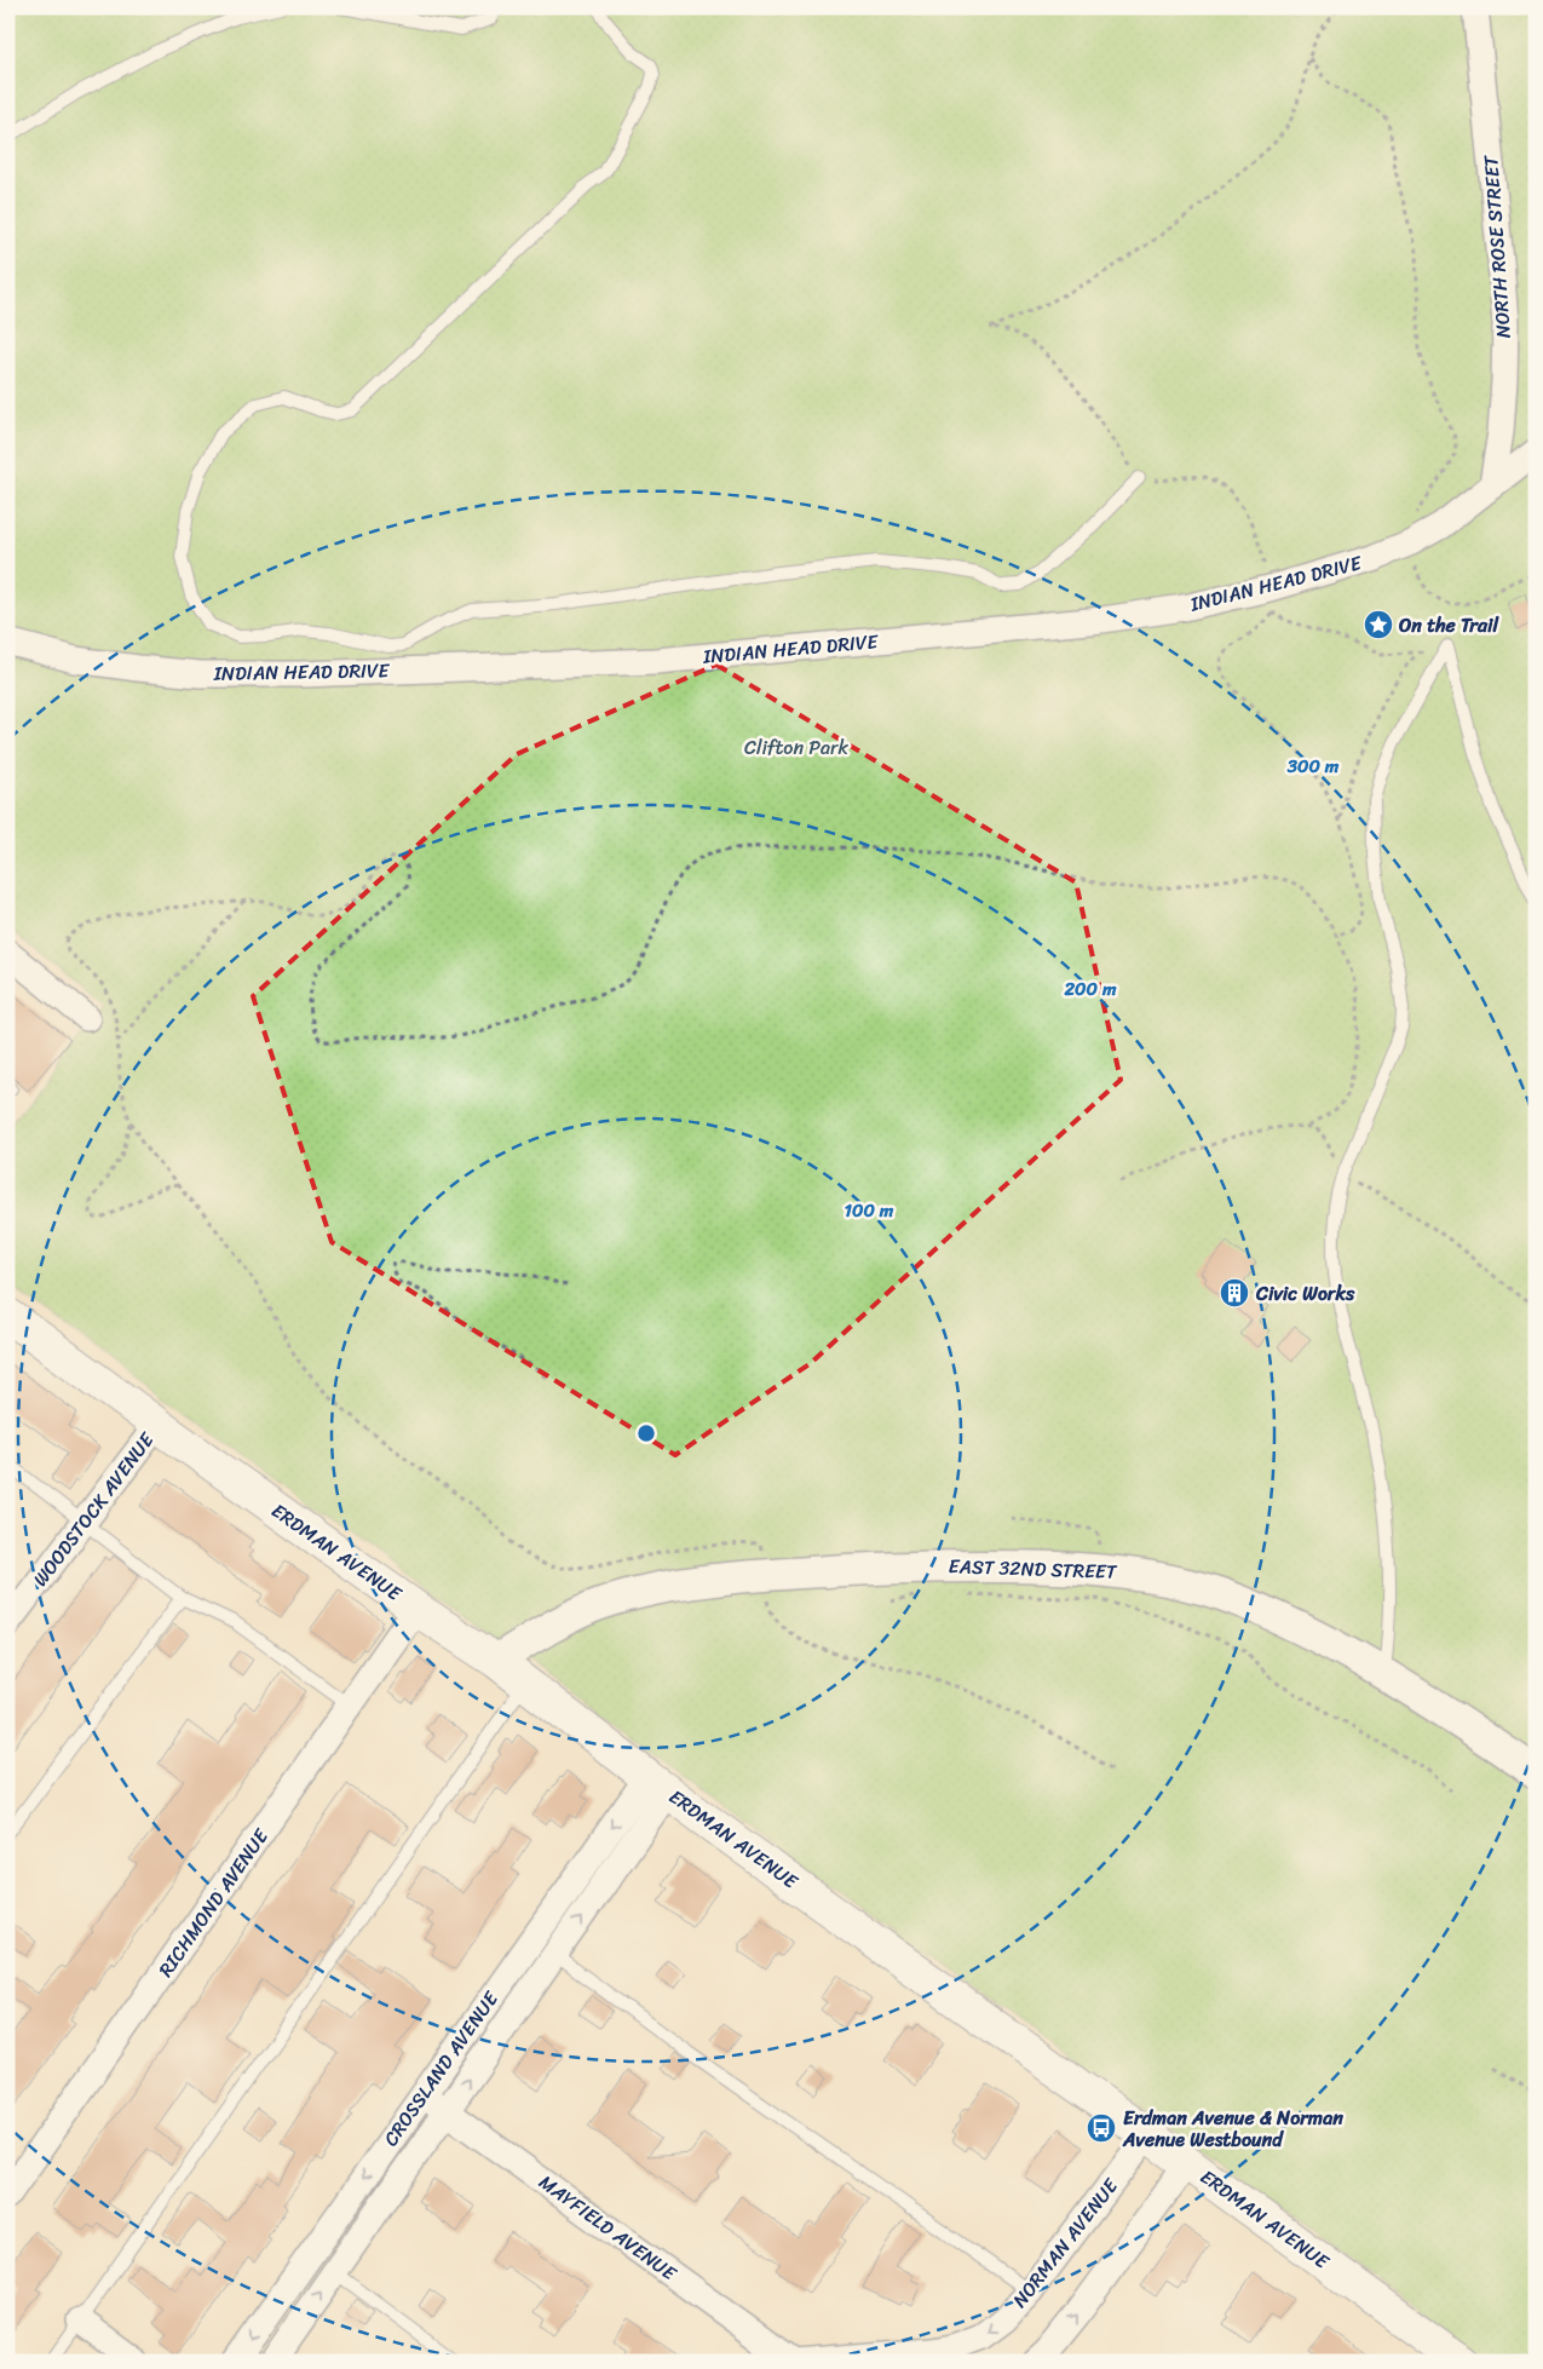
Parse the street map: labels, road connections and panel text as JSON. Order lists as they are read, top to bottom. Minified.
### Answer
{"streets":{"main road":["ERDMAN AVENUE"],"street":["NORTH ROSE STREET","INDIAN HEAD DRIVE","WOODSTOCK AVENUE","EAST 32ND STREET","RICHMOND AVENUE","CROSSLAND AVENUE","MAYFIELD AVENUE","NORMAN AVENUE"]},"crossings":[["NORTH ROSE STREET","INDIAN HEAD DRIVE"],["WOODSTOCK AVENUE","ERDMAN AVENUE"],["ERDMAN AVENUE","EAST 32ND STREET"],["ERDMAN AVENUE","RICHMOND AVENUE"],["ERDMAN AVENUE","CROSSLAND AVENUE"],["ERDMAN AVENUE","NORMAN AVENUE"],["CROSSLAND AVENUE","MAYFIELD AVENUE"],["MAYFIELD AVENUE","NORMAN AVENUE"]],"one_way":["NORMAN AVENUE"],"parks":["Clifton Park"],"places":{"place":["On the Trail"],"building":["Civic Works"],"bus stop":["Erdman Avenue & Norman Avenue Westbound"]},"rings":["300 m","200 m","100 m"]}
